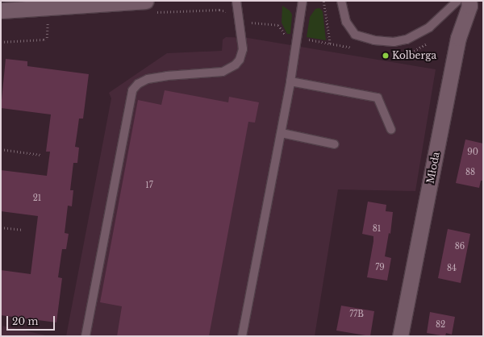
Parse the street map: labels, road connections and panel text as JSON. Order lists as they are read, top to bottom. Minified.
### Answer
{"streets":{"street":["Młoda"]},"places":["Kolberga"],"house_numbers":["90","88","17","21","81","86","79","84","77B","82"],"scale_bar":"20 m"}
